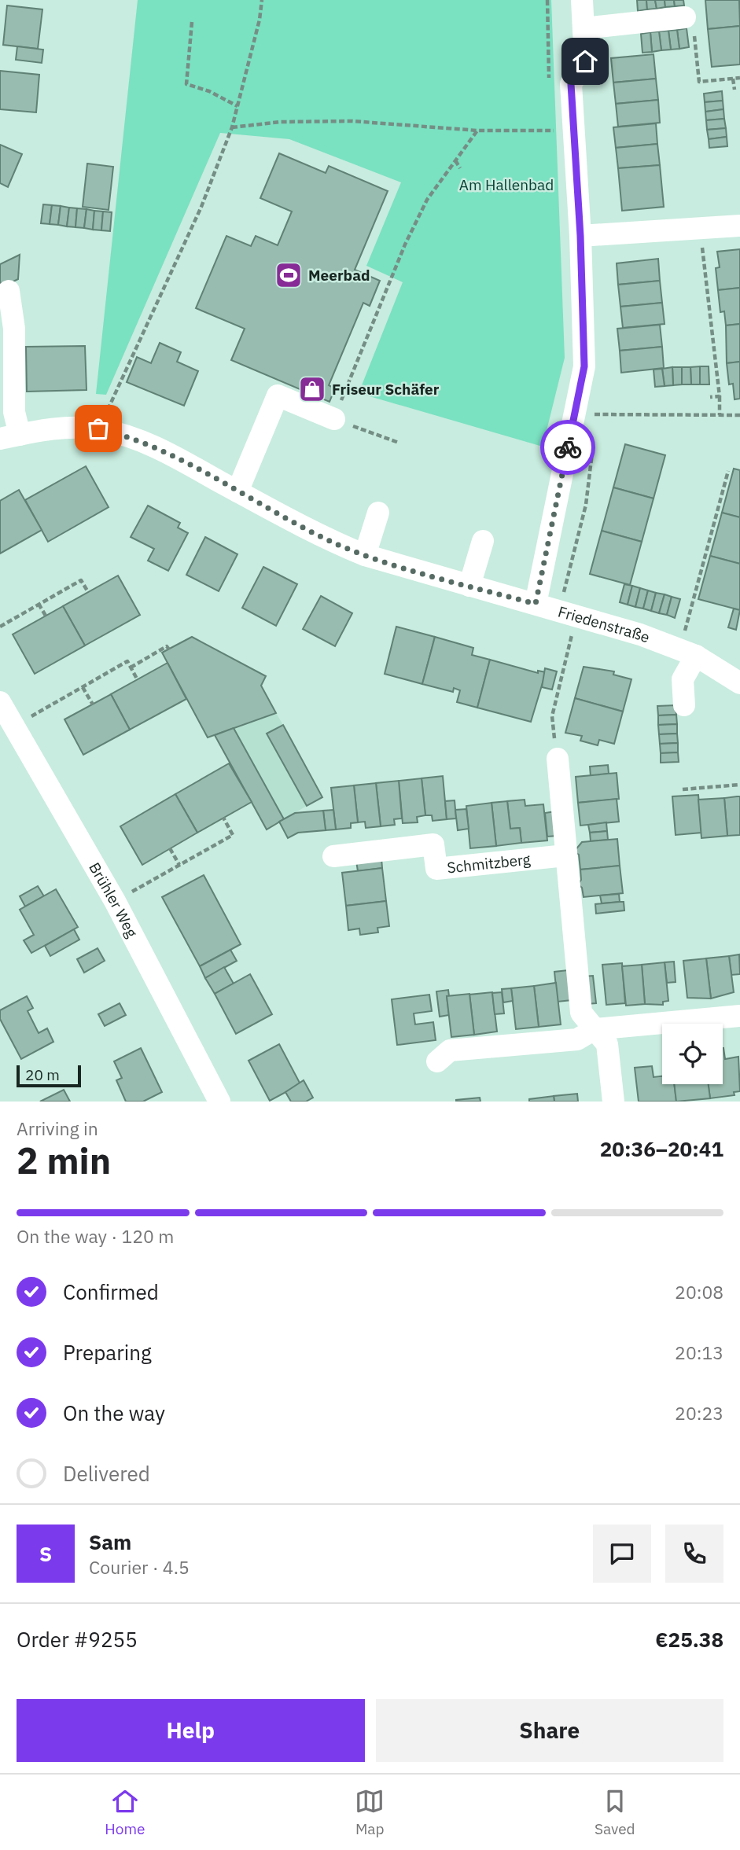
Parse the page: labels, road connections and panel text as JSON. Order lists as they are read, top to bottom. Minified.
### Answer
{"streets":{"street":["Friedenstraße","Schmitzberg","Brühler Weg"]},"parks":["Am Hallenbad"],"places":{"sports":["Meerbad"],"shop":["Friseur Schäfer"]},"scale_bar":"20 m","page":{"scale":"20 m","heading":["2 min","Arriving in","20:36–20:41"],"panel":["Sam","Courier · 4.5","Order #9255","€25.38"],"bar":"On the way · 120 m","list":[["Confirmed","20:08"],["Preparing","20:13"],["On the way","20:23"],"Delivered"],"round":"S","buttons":["Help","Share"],"tabs":["Home","Map","Saved"]}}
